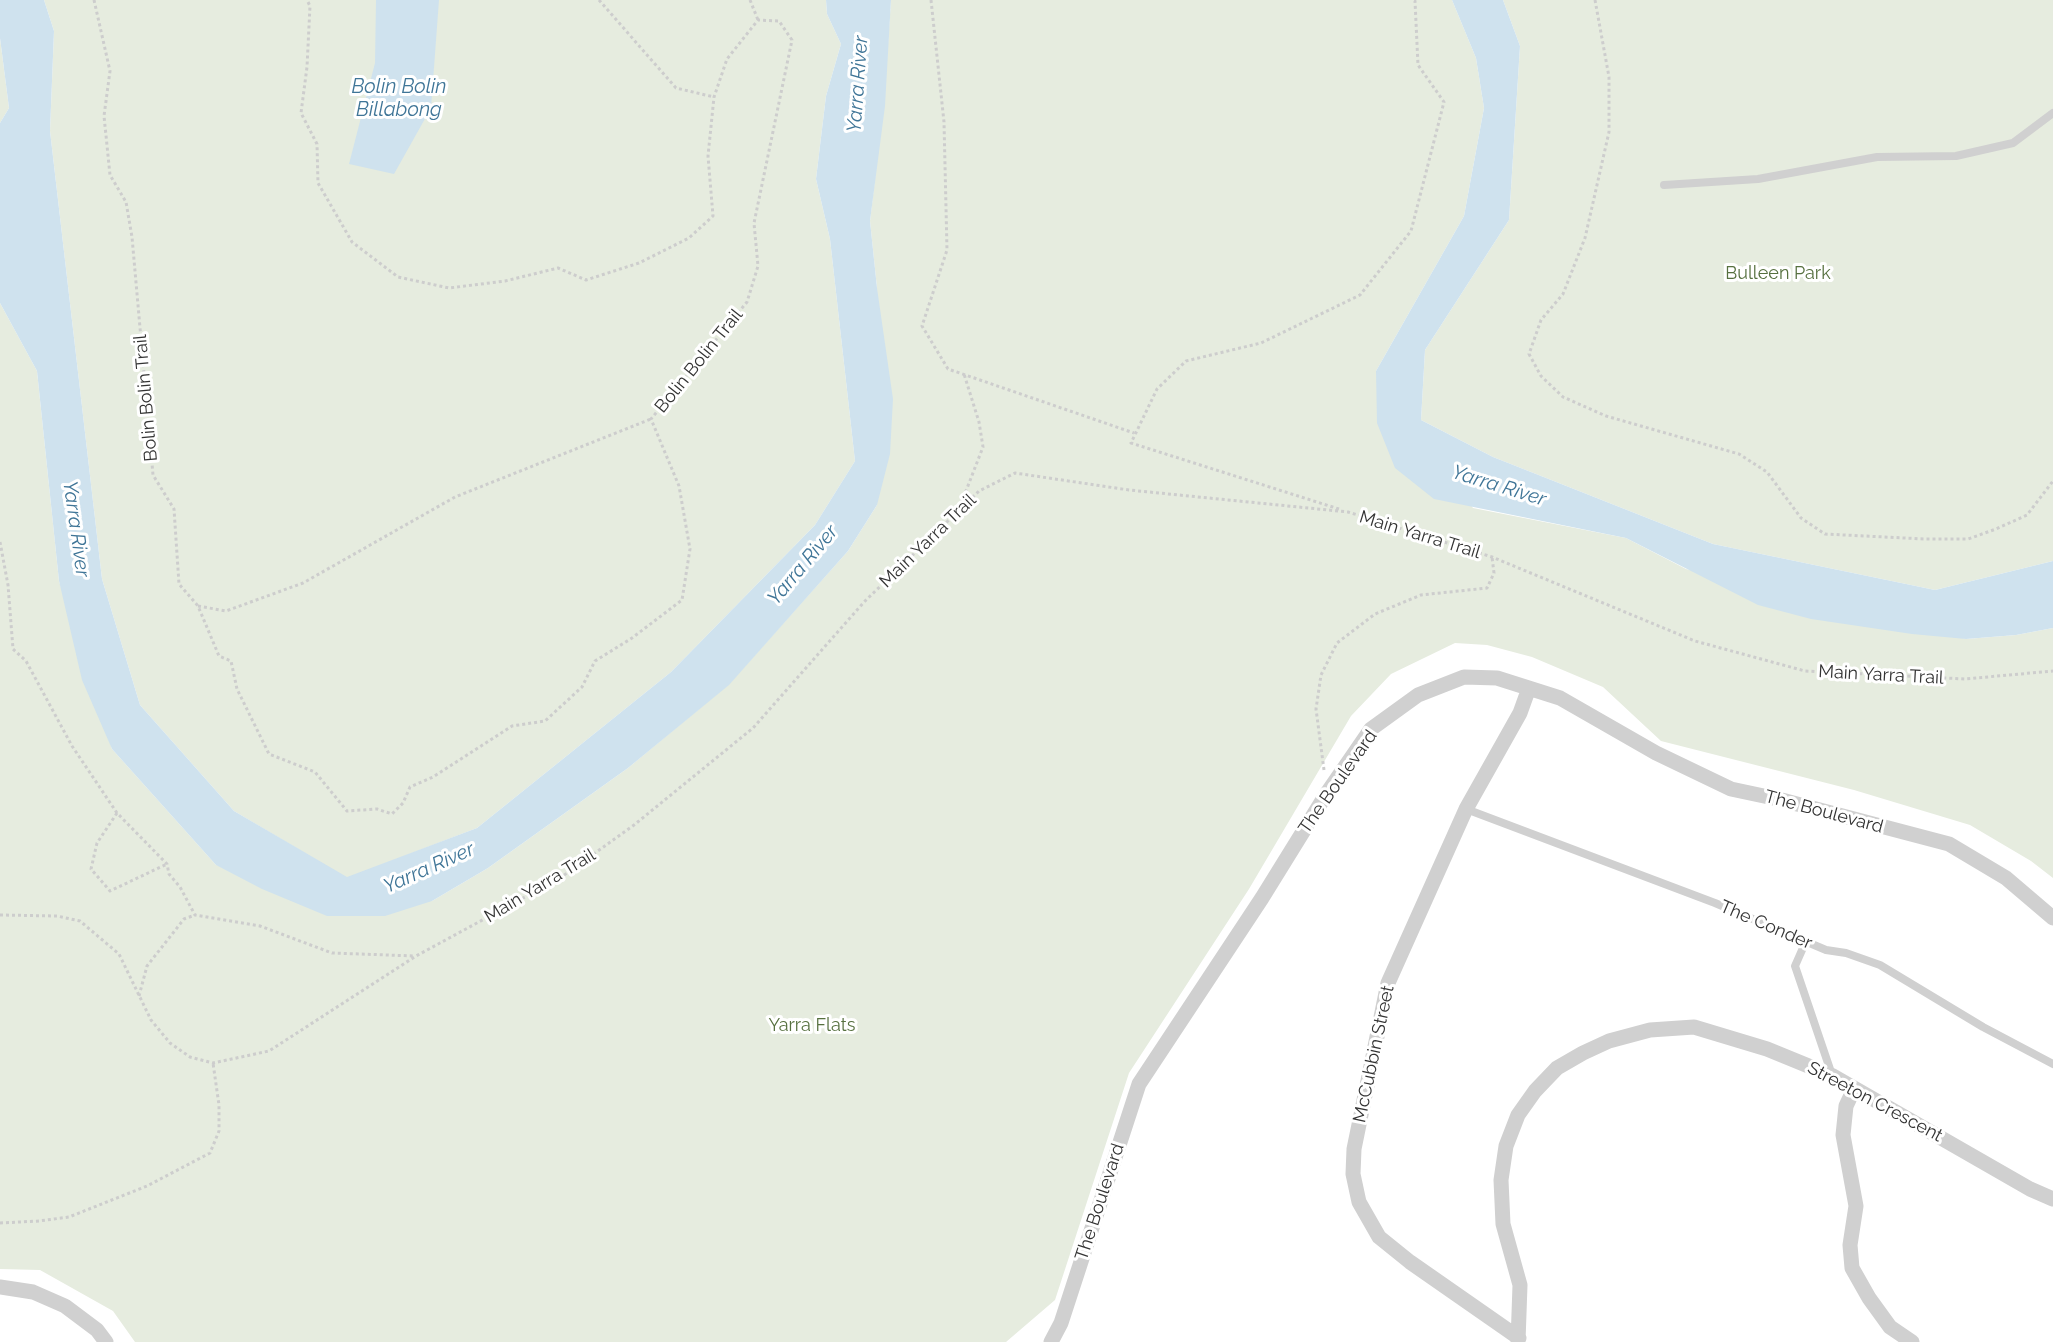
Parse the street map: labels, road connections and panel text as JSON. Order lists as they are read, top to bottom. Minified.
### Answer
{"streets":{"street":["The Boulevard","McCubbin Street","Streeton Crescent"],"lane":["The Conder"],"path":["Bolin Bolin Trail","Main Yarra Trail"]},"crossings":[["The Boulevard","McCubbin Street"],["The Conder","McCubbin Street"],["McCubbin Street","Streeton Crescent"]],"water":["Yarra River","Bolin Bolin Billabong"],"parks":["Bulleen Park","Yarra Flats"]}
